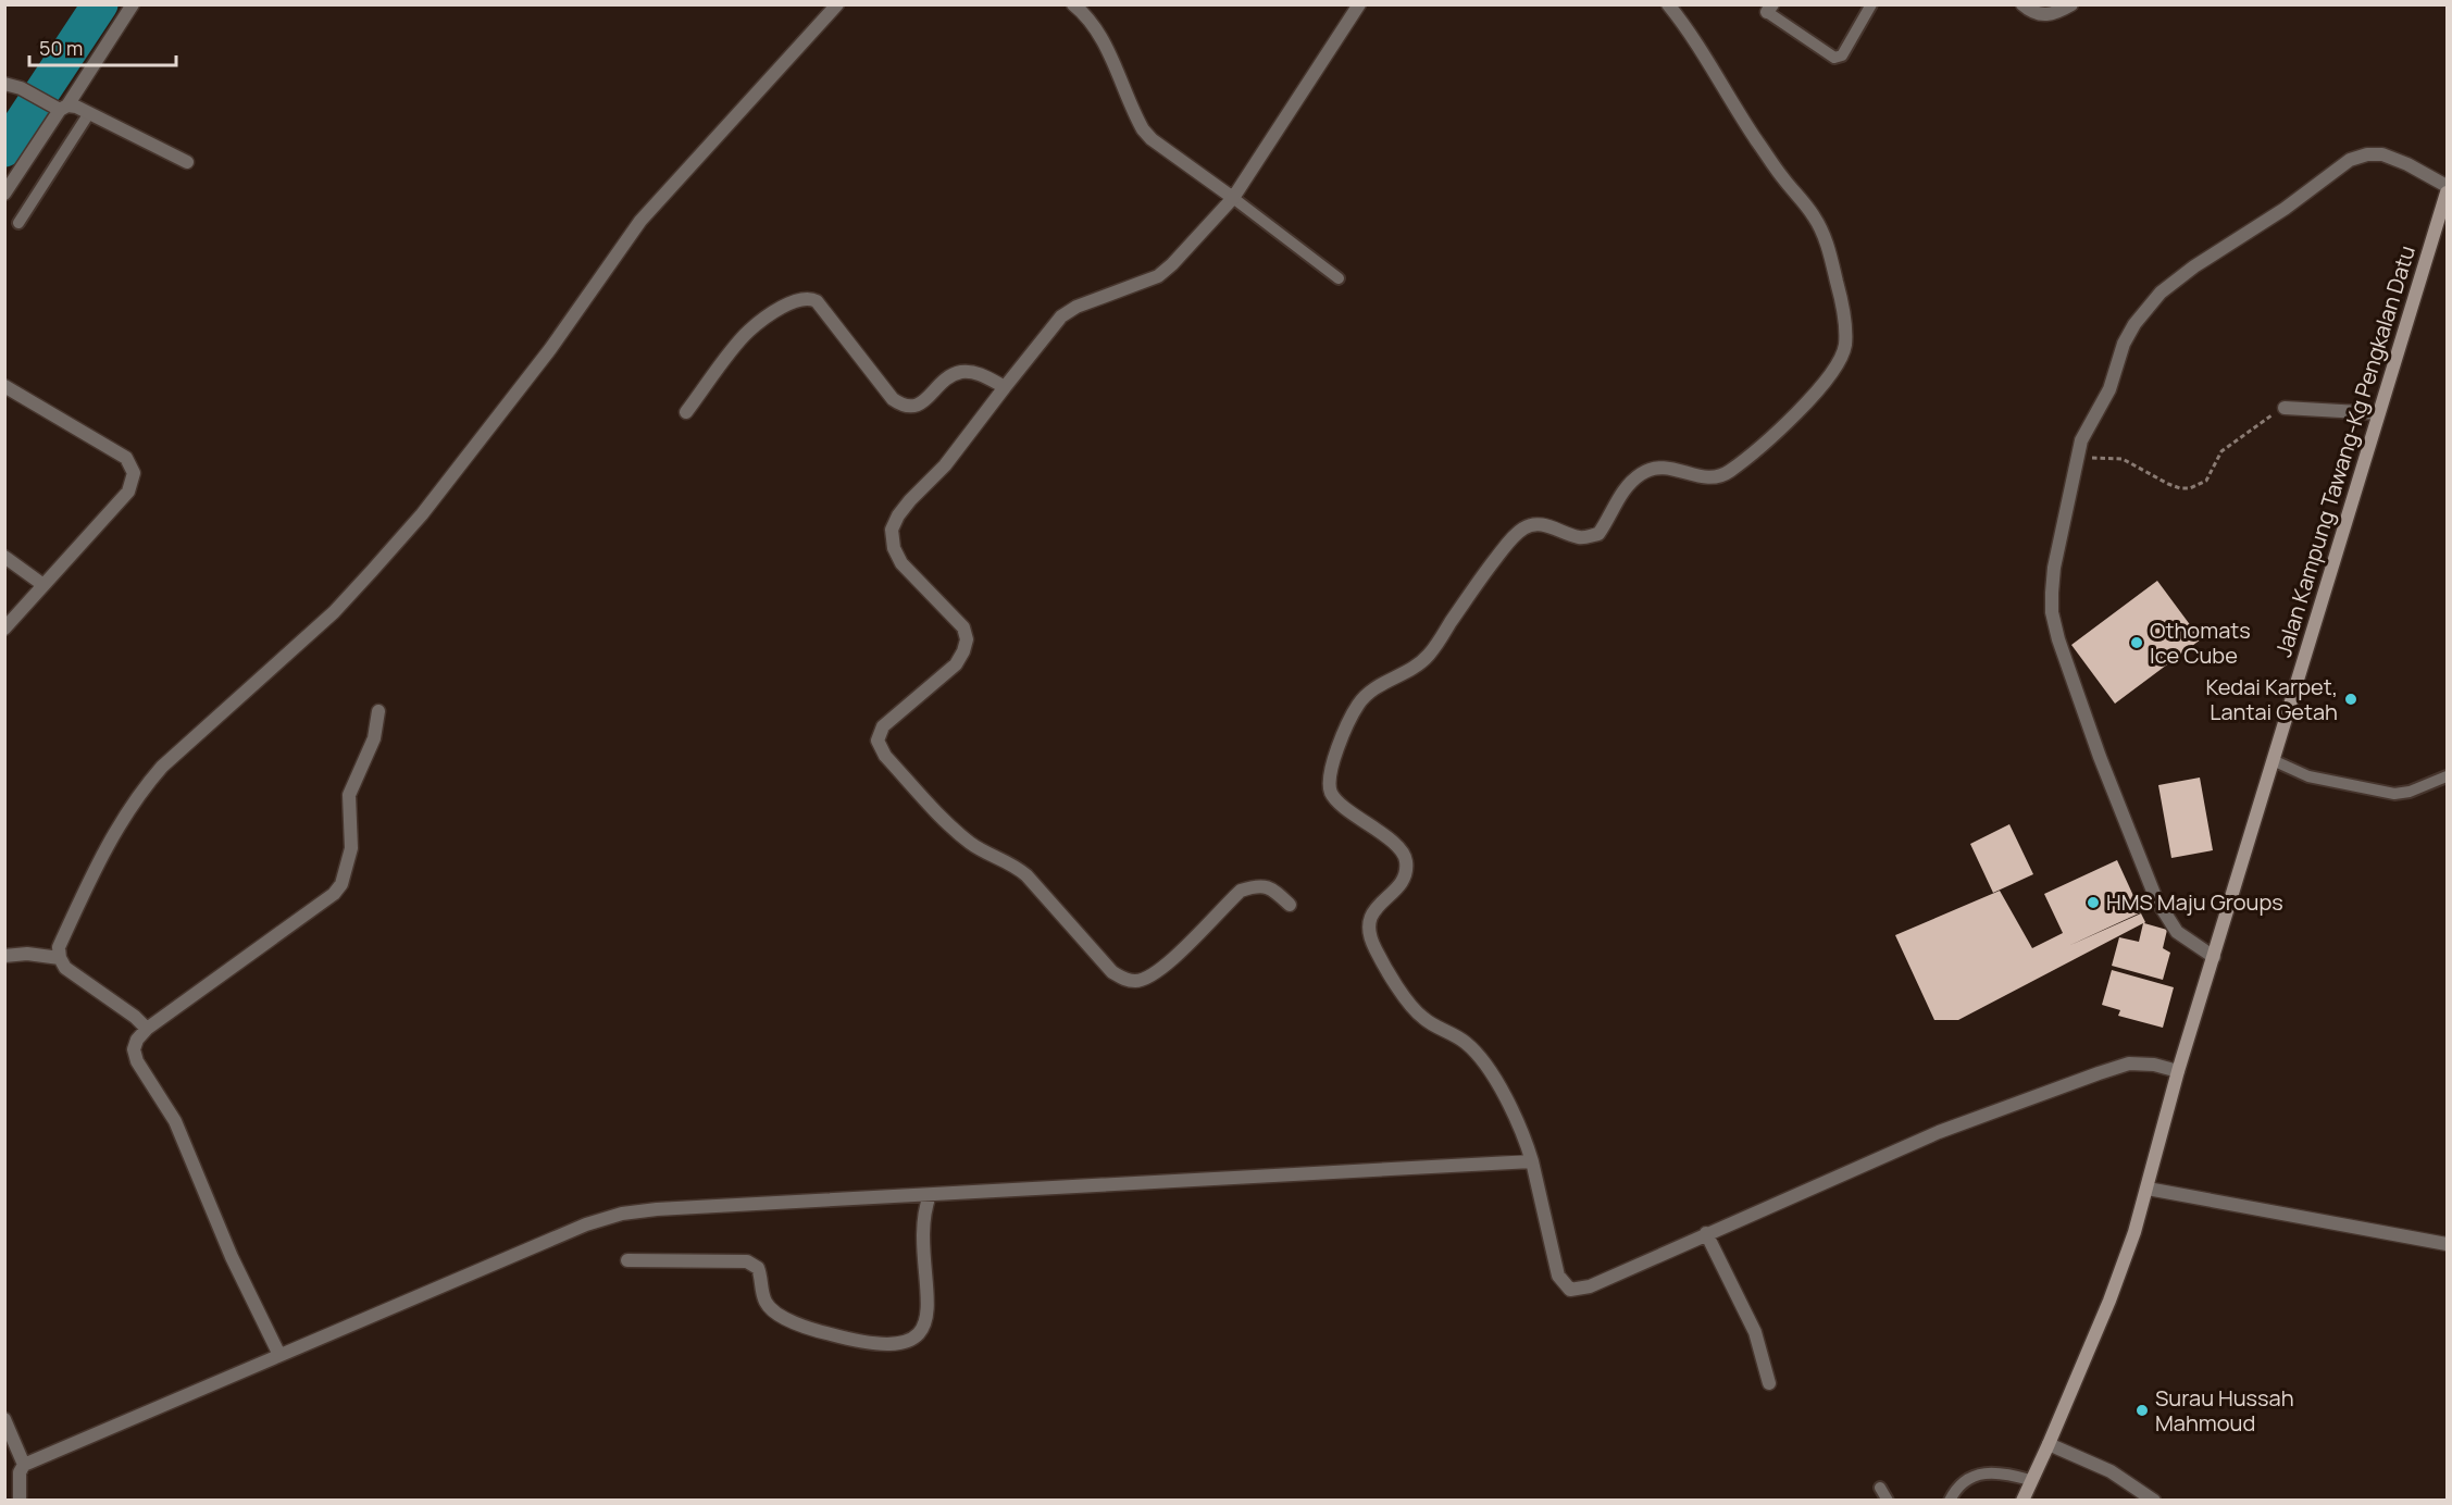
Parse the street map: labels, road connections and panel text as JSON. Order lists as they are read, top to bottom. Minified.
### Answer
{"streets":{"street":["Jalan Kampung Tawang-Kg Pengkalan Datu"]},"places":["Othomats Ice Cube","Kedai Karpet, Lantai Getah","HMS Maju Groups","Surau Hussah Mahmoud"],"scale_bar":"50 m"}
